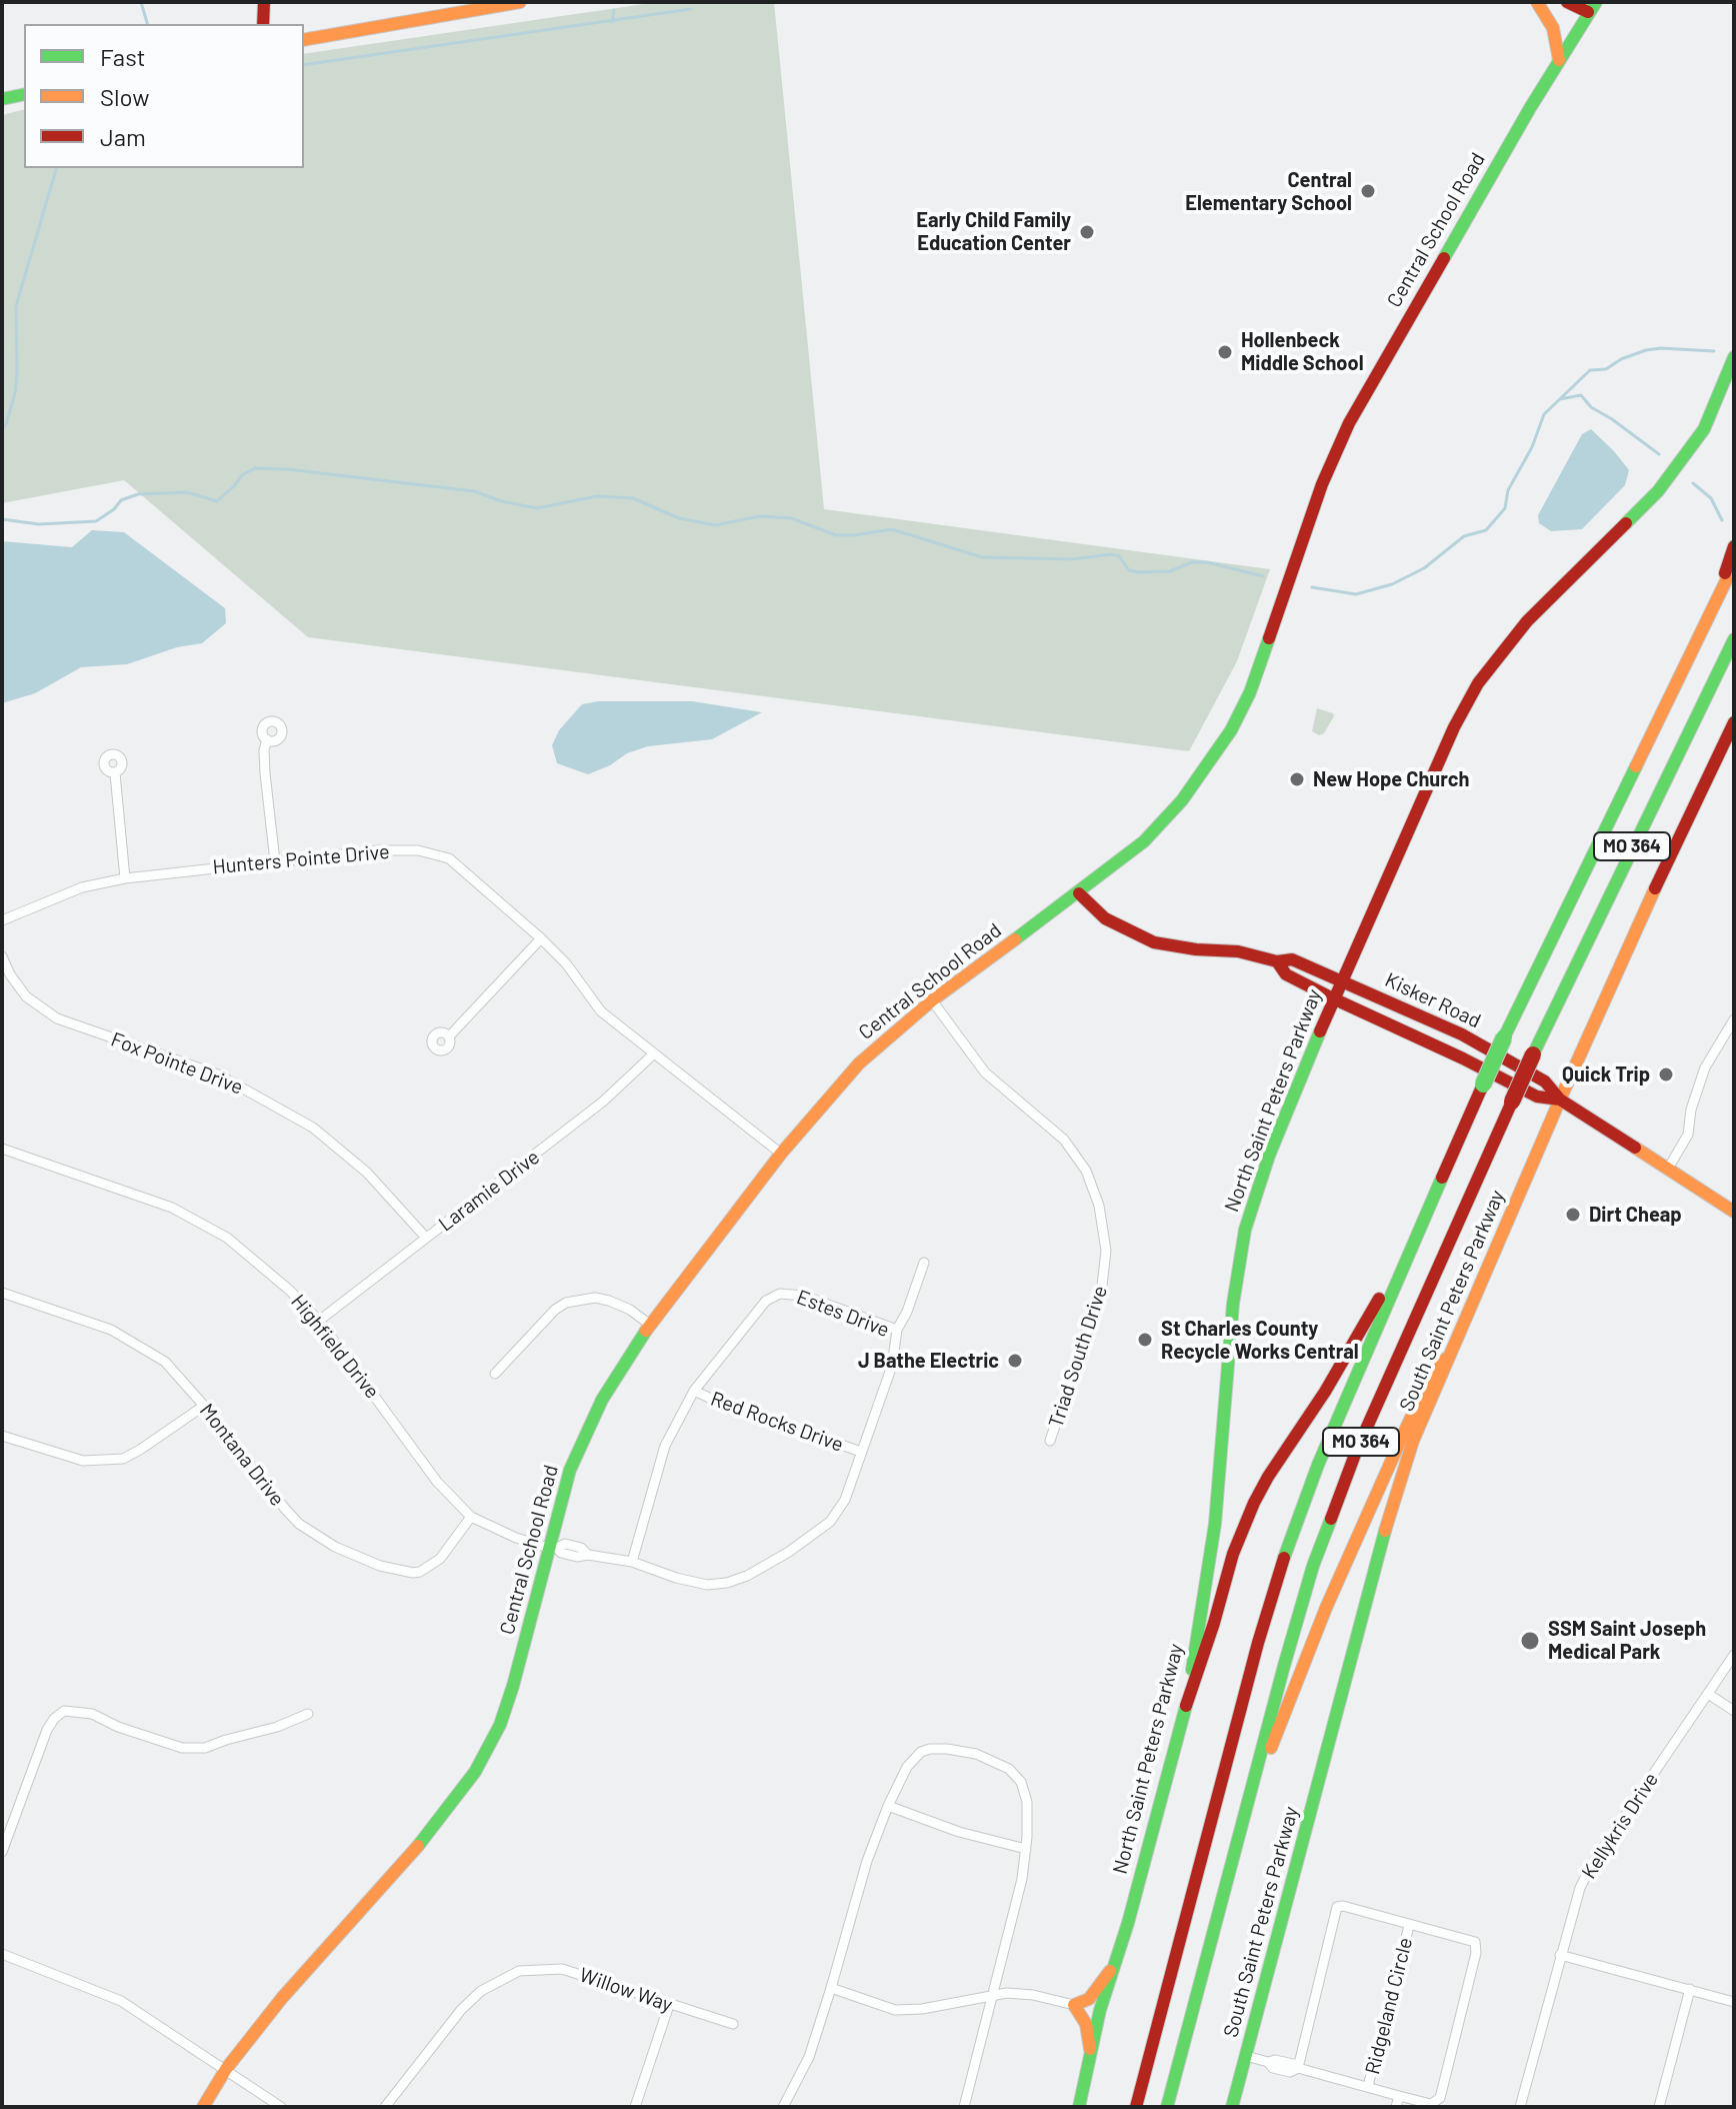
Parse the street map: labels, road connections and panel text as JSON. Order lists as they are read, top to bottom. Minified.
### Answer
{"streets":{"main road":["Central School Road","MO 364","Kisker Road","North Saint Peters Parkway","South Saint Peters Parkway"],"street":["Hunters Pointe Drive","Fox Pointe Drive","Laramie Drive","Estes Drive","Highfield Drive","Triad South Drive","Red Rocks Drive","Montana Drive","Kellykris Drive","Willow Way","Ridgeland Circle"]},"crossings":[["Central School Road","Hunters Pointe Drive"],["Central School Road","Kisker Road"],["Central School Road","Estes Drive"],["Central School Road","Highfield Drive"],["Central School Road","Triad South Drive"],["Hunters Pointe Drive","Laramie Drive"],["Kisker Road","North Saint Peters Parkway"],["Kisker Road","South Saint Peters Parkway"],["Fox Pointe Drive","Laramie Drive"],["Laramie Drive","Highfield Drive"],["Estes Drive","Highfield Drive"],["Estes Drive","Red Rocks Drive"],["Highfield Drive","Montana Drive"]],"places":["Central Elementary School","Early Child Family Education Center","Hollenbeck Middle School","New Hope Church","Quick Trip","Dirt Cheap","St Charles County Recycle Works Central","J Bathe Electric","SSM Saint Joseph Medical Park"],"legend":["Fast","Slow","Jam"]}
